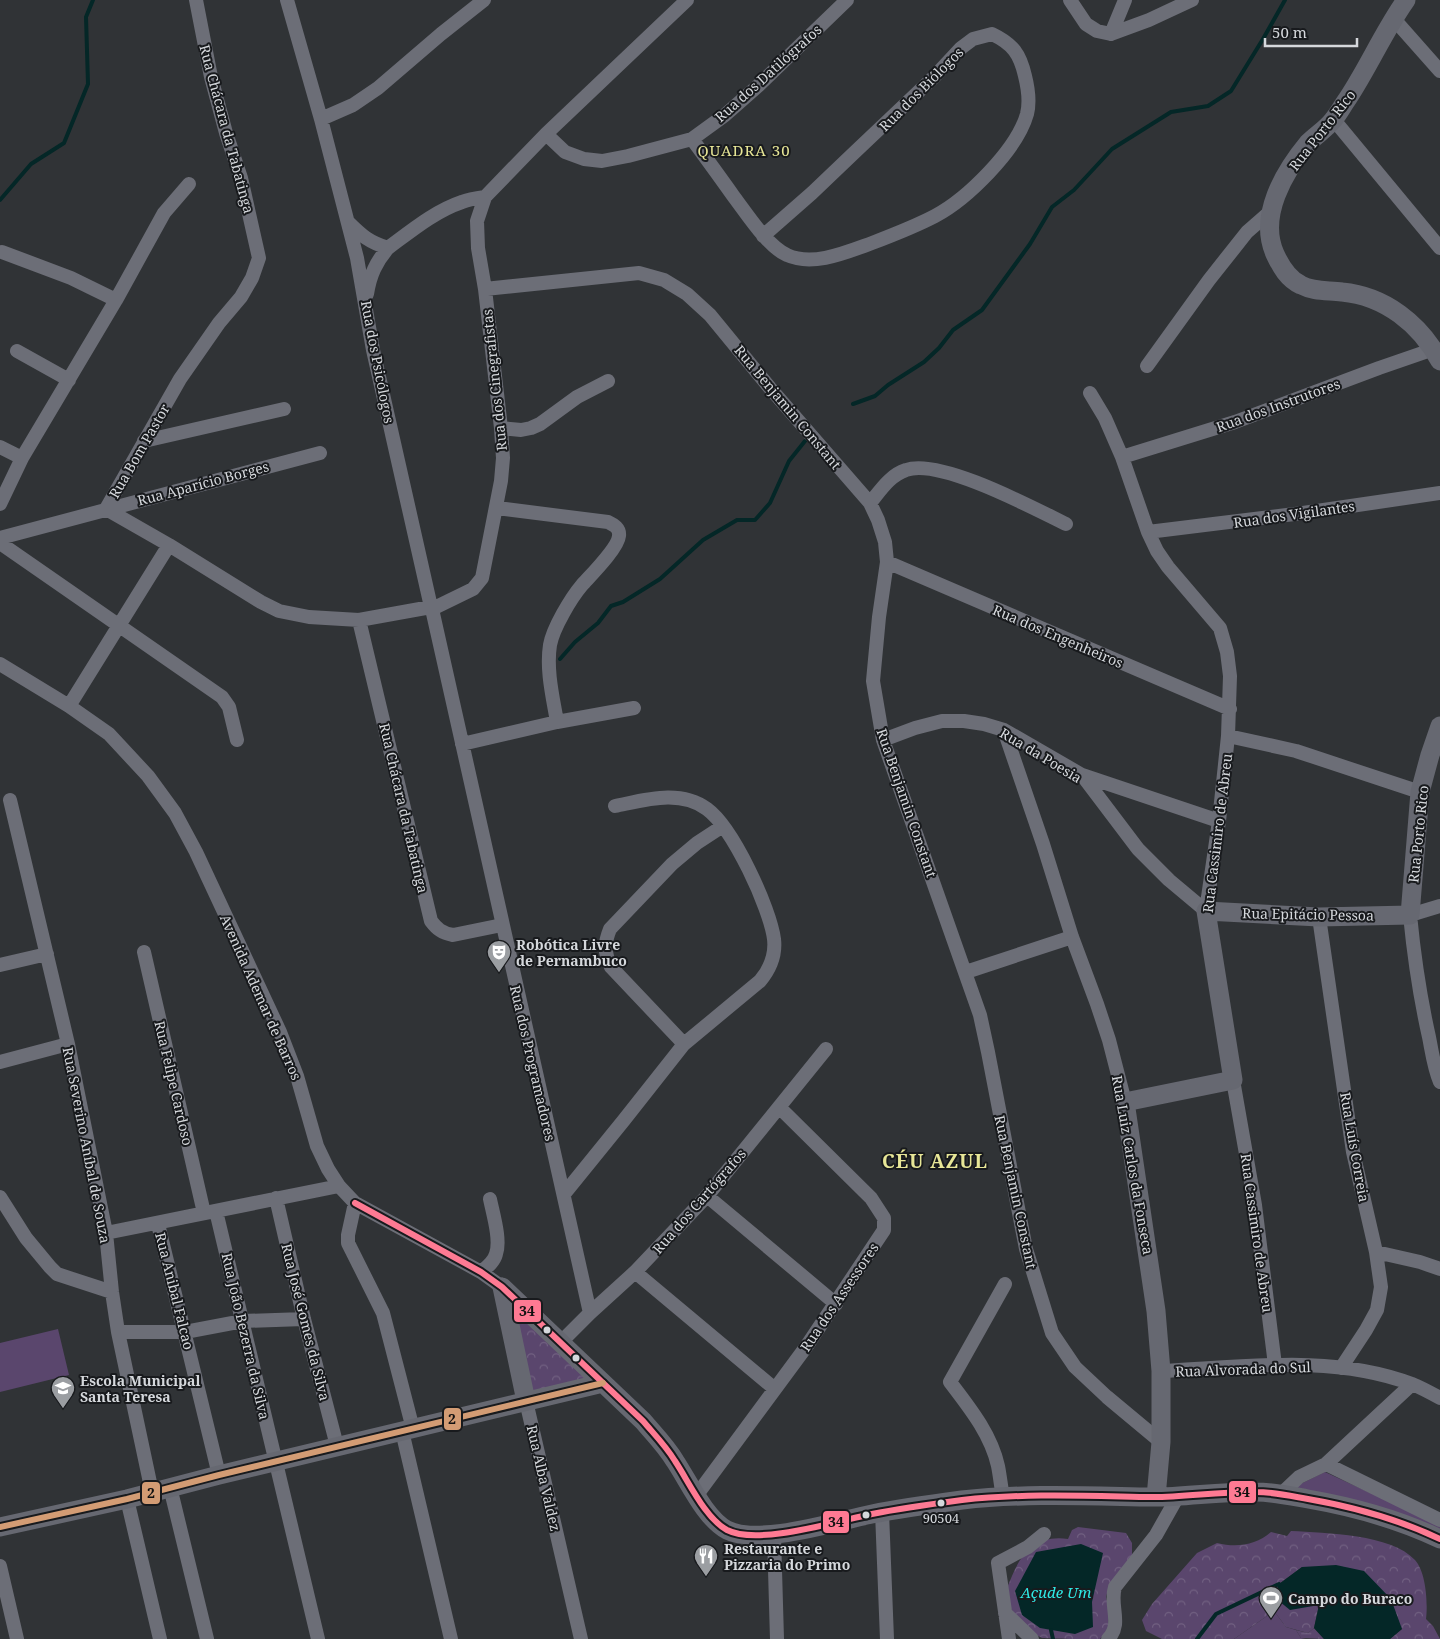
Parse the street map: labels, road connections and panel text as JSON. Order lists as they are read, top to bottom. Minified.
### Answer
{"streets":{"street":["Rua dos Datilógrafos","Rua dos Biólogos","Rua Chácara da Tabatinga","Rua Porto Rico","Rua dos Psicólogos","Rua dos Cinegrafistas","Rua dos Instrutores","Rua Benjamin Constant","Rua Bom Pastor","Rua Aparício Borges","Rua dos Vigilantes","Rua dos Engenheiros","Rua da Poesia","Rua Cassimiro de Abreu","Rua Epitácio Pessoa","Avenida Ademar de Barros","Rua dos Programadores","Rua Felipe Cardoso","Rua Severino Aníbal de Souza","Rua Luís Correia","Rua Luiz Carlos da Fonseca","Rua dos Cartógrafos","Rua Anibal Falcao","Rua dos Assessores","Rua José Gomes da Silva","Rua João Bezerra da Silva","Rua Alvorada do Sul","Rua Alba Valdez"]},"crossings":[["Rua dos Datilógrafos","Rua dos Biólogos"],["Rua dos Datilógrafos","Rua dos Cinegrafistas"],["Rua Chácara da Tabatinga","Rua dos Cinegrafistas"],["Rua Chácara da Tabatinga","Rua Bom Pastor"],["Rua Chácara da Tabatinga","Rua dos Programadores"],["Rua Porto Rico","Rua dos Instrutores"],["Rua Porto Rico","Rua Epitácio Pessoa"],["Rua dos Psicólogos","Rua dos Cinegrafistas"],["Rua dos Psicólogos","Rua dos Programadores"],["Rua dos Cinegrafistas","Rua Benjamin Constant"],["Rua dos Cinegrafistas","Rua Bom Pastor"],["Rua dos Cinegrafistas","Rua dos Programadores"],["Rua dos Instrutores","Rua Cassimiro de Abreu"],["Rua Benjamin Constant","Rua dos Engenheiros"],["Rua Benjamin Constant","Rua da Poesia"],["Rua Benjamin Constant","Rua Luiz Carlos da Fonseca"],["Rua Bom Pastor","Rua Aparício Borges"],["Rua dos Vigilantes","Rua Cassimiro de Abreu"],["Rua dos Engenheiros","Rua Cassimiro de Abreu"],["Rua da Poesia","Rua Cassimiro de Abreu"],["Rua da Poesia","Rua Epitácio Pessoa"],["Rua da Poesia","Rua Luiz Carlos da Fonseca"],["Rua Cassimiro de Abreu","Rua Epitácio Pessoa"],["Rua Cassimiro de Abreu","Rua Alvorada do Sul"],["Rua Epitácio Pessoa","Rua Luís Correia"],["Avenida Ademar de Barros","Rua Alba Valdez"],["Rua dos Programadores","Rua dos Cartógrafos"],["Rua Felipe Cardoso","Rua João Bezerra da Silva"],["Rua Luís Correia","Rua Alvorada do Sul"],["Rua Luiz Carlos da Fonseca","Rua Alvorada do Sul"],["Rua dos Cartógrafos","Rua dos Assessores"]],"districts":["QUADRA 30","CÉU AZUL"],"water":["Açude Um"],"places":{"theatre":["Robótica Livre de Pernambuco"],"school or university":["Escola Municipal Santa Teresa"],"other":["90504"],"restaurant":["Restaurante e Pizzaria do Primo"],"sports":["Campo do Buraco"]},"lines":["transit line 34","transit line 2"],"scale_bar":"50 m"}
